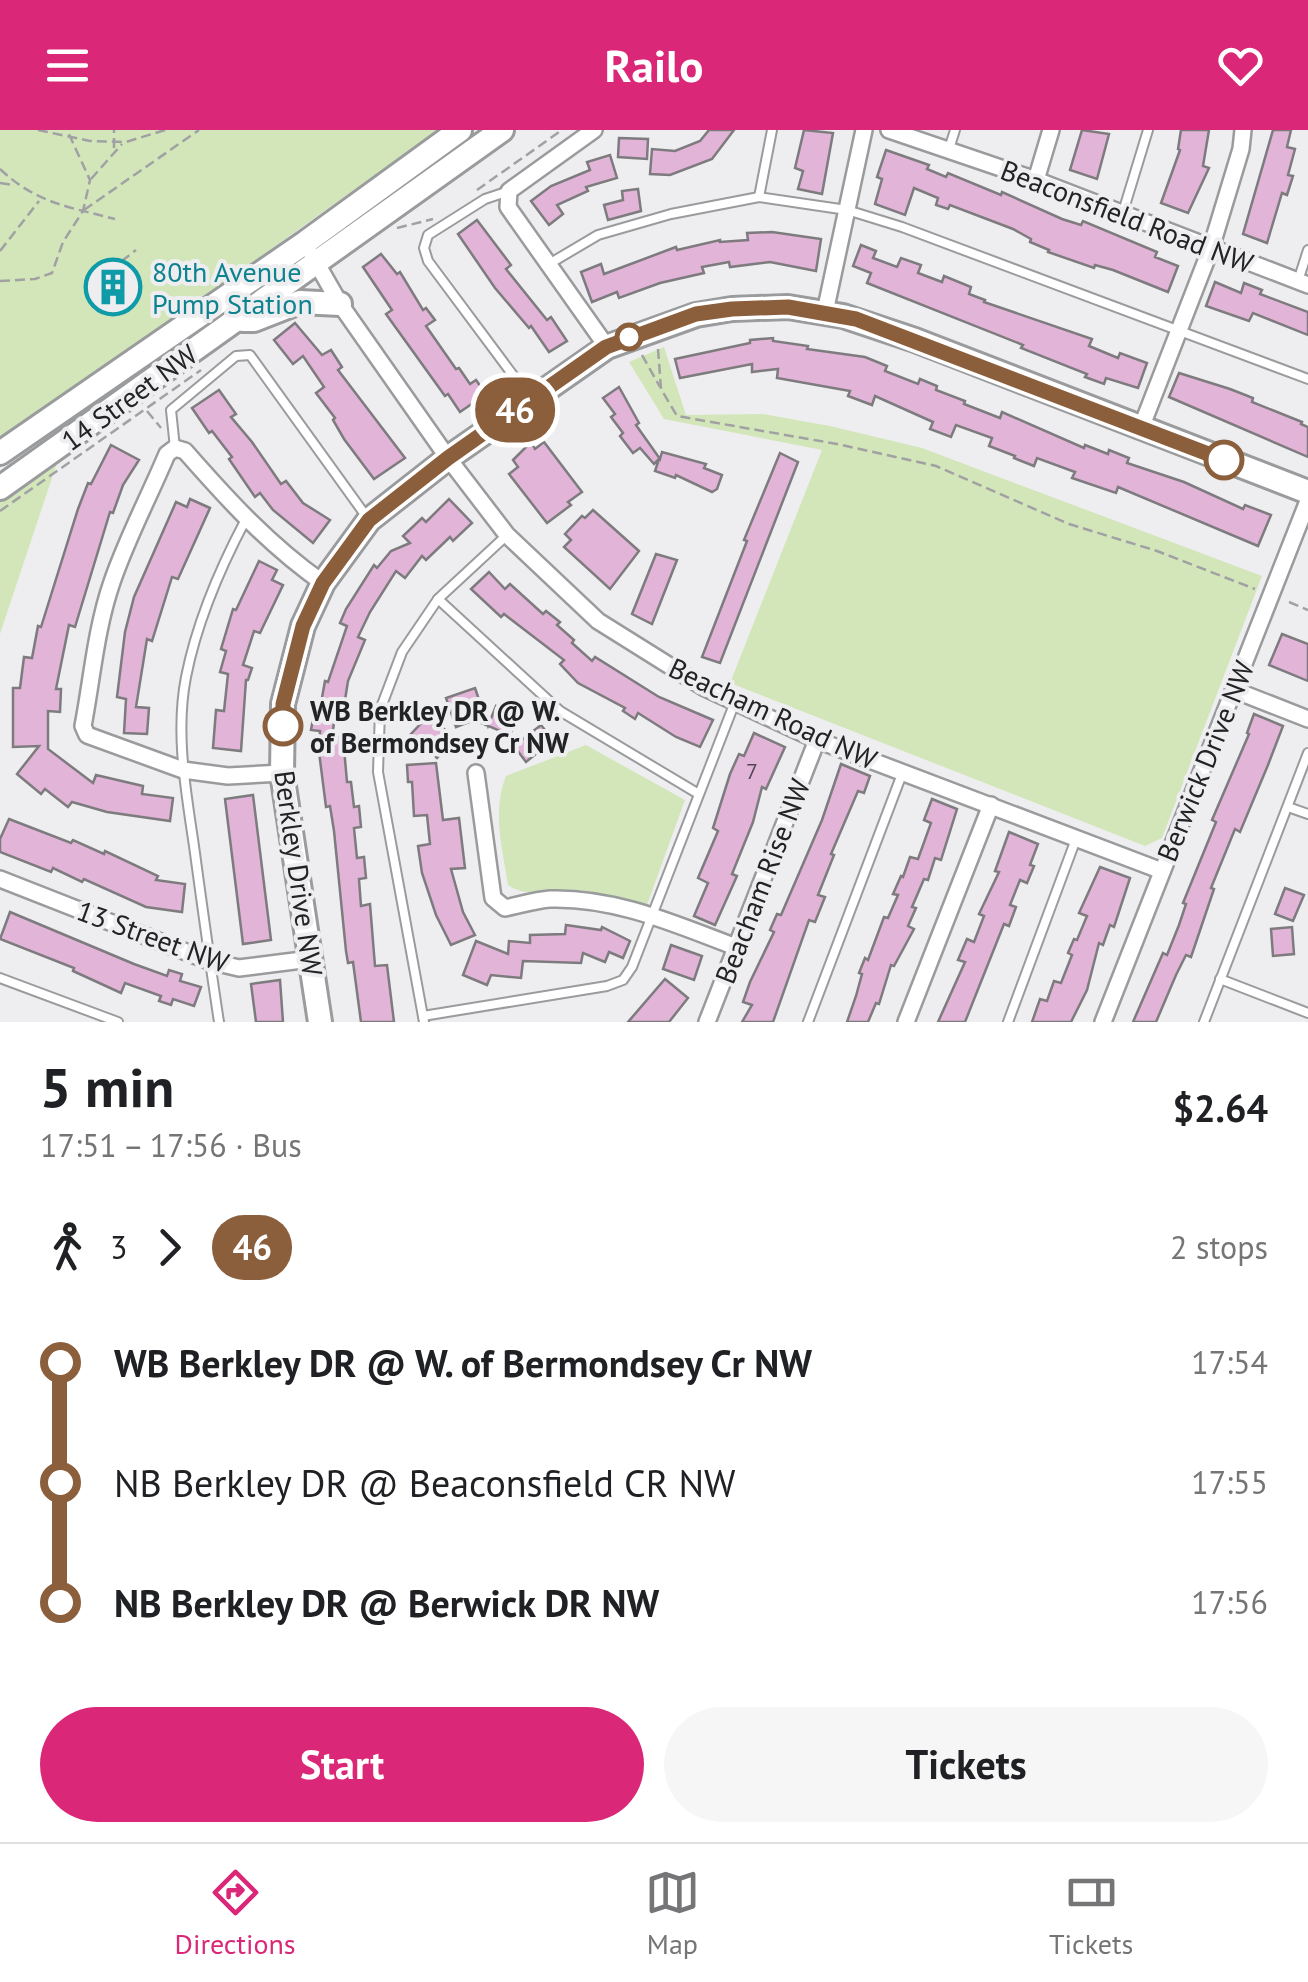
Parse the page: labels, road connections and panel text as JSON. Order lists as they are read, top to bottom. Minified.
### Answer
{"streets":{"street":["Beaconsfield Road NW","14 Street NW","Beacham Road NW","Berwick Drive NW","Berkley Drive NW","Beacham Rise NW","13 Street NW"]},"crossings":[["14 Street NW","Beacham Road NW"],["Beacham Road NW","Berwick Drive NW"],["Beacham Road NW","Berkley Drive NW"],["Beacham Road NW","Beacham Rise NW"],["Berkley Drive NW","13 Street NW"]],"places":{"building":["80th Avenue Pump Station"],"other":["WB Berkley DR @ W. of Bermondsey Cr NW"]},"lines":["bus line 46"],"house_numbers":["7"],"page":{"header":"Railo","on_map":"46","heading":["5 min","17:51 – 17:56 · Bus","$2.64"],"legs":["3","46","2 stops"],"list":[{"name":"WB Berkley DR @ W. of Bermondsey Cr NW","value":"17:54"},{"name":"NB Berkley DR @ Beaconsfield CR NW","value":"17:55"},{"name":"NB Berkley DR @ Berwick DR NW","value":"17:56"}],"buttons":["Start","Tickets"],"tabs":["Directions","Map","Tickets"]}}
